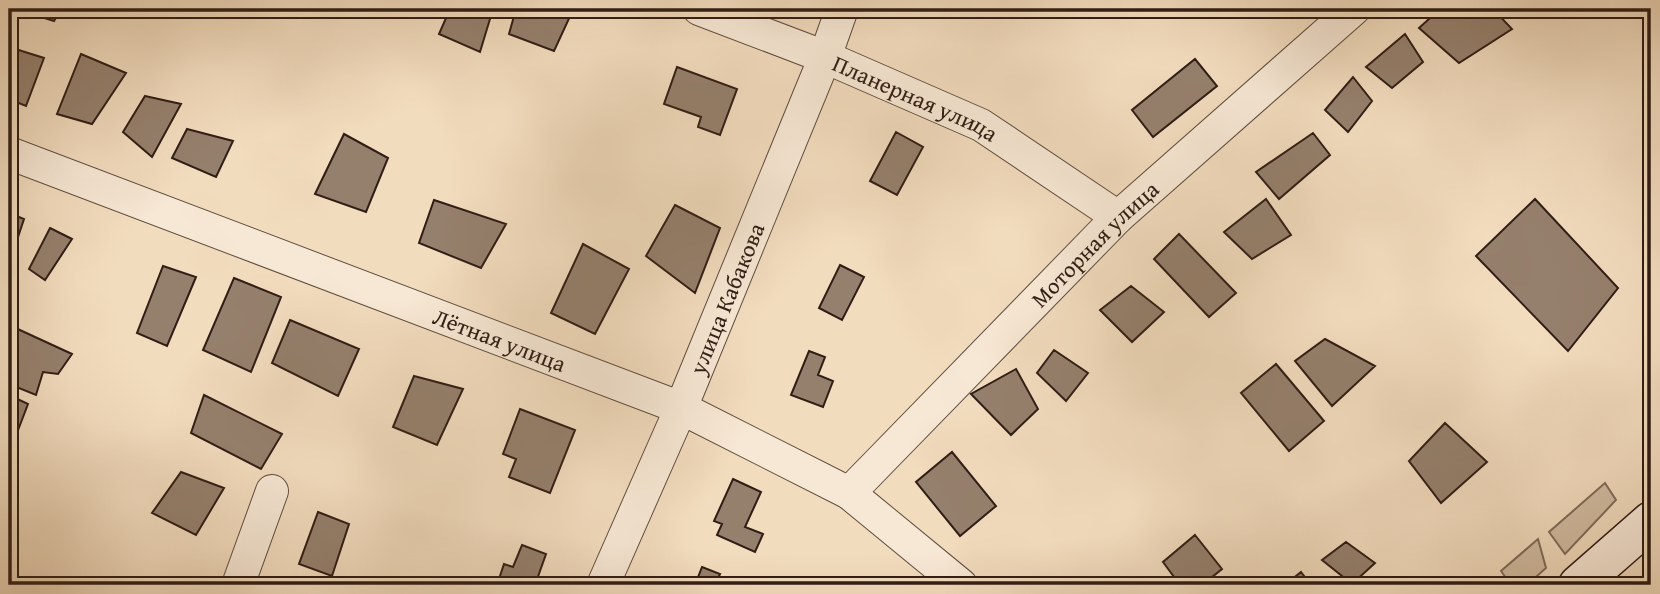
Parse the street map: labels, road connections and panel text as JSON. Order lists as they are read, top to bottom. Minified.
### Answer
{"streets":{"street":["Планерная улица","Моторная улица","улица Кабакова","Лётная улица"]},"crossings":[["Планерная улица","Моторная улица"],["Планерная улица","улица Кабакова"],["Моторная улица","Лётная улица"],["улица Кабакова","Лётная улица"]]}
